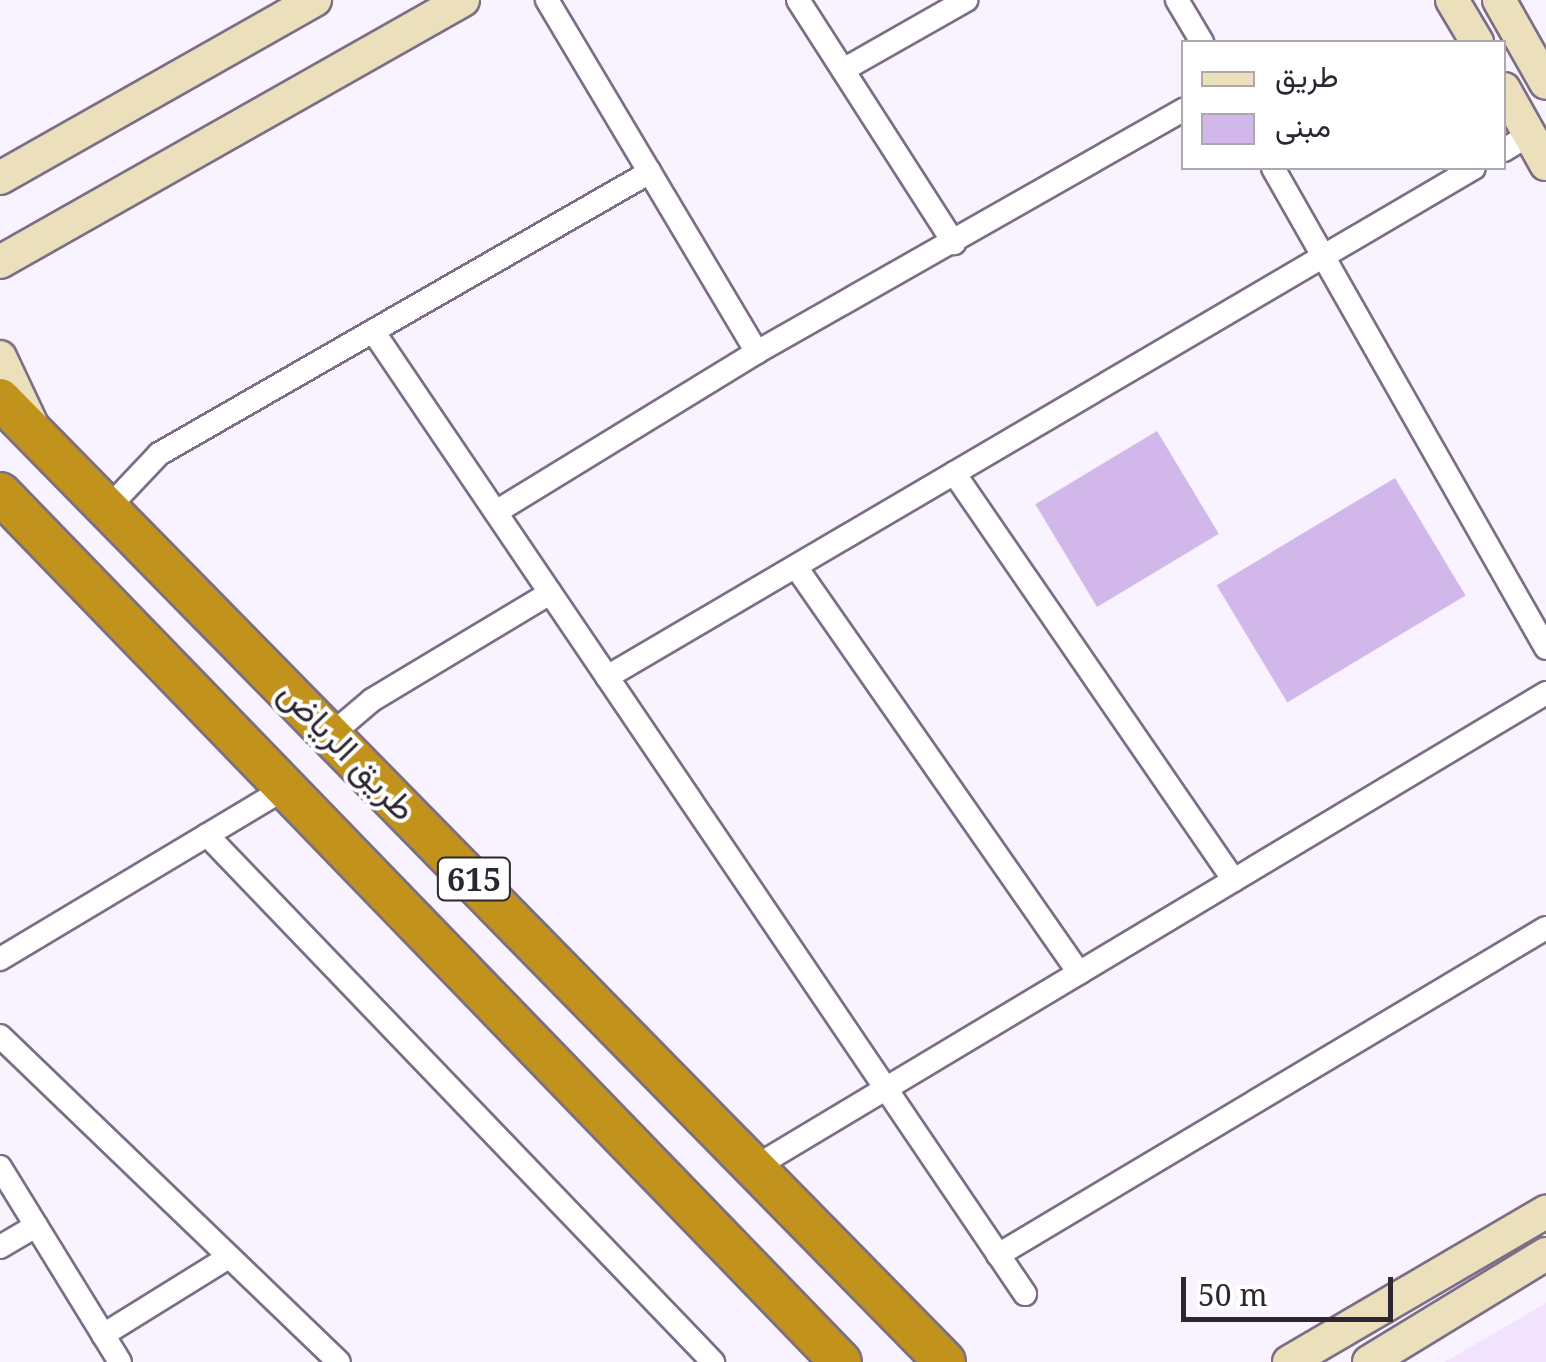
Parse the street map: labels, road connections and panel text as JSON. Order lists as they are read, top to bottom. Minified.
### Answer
{"streets":{"highway":["طريق الرياض","615"]},"legend":["طريق","مبنى"],"scale_bar":"50 m"}
